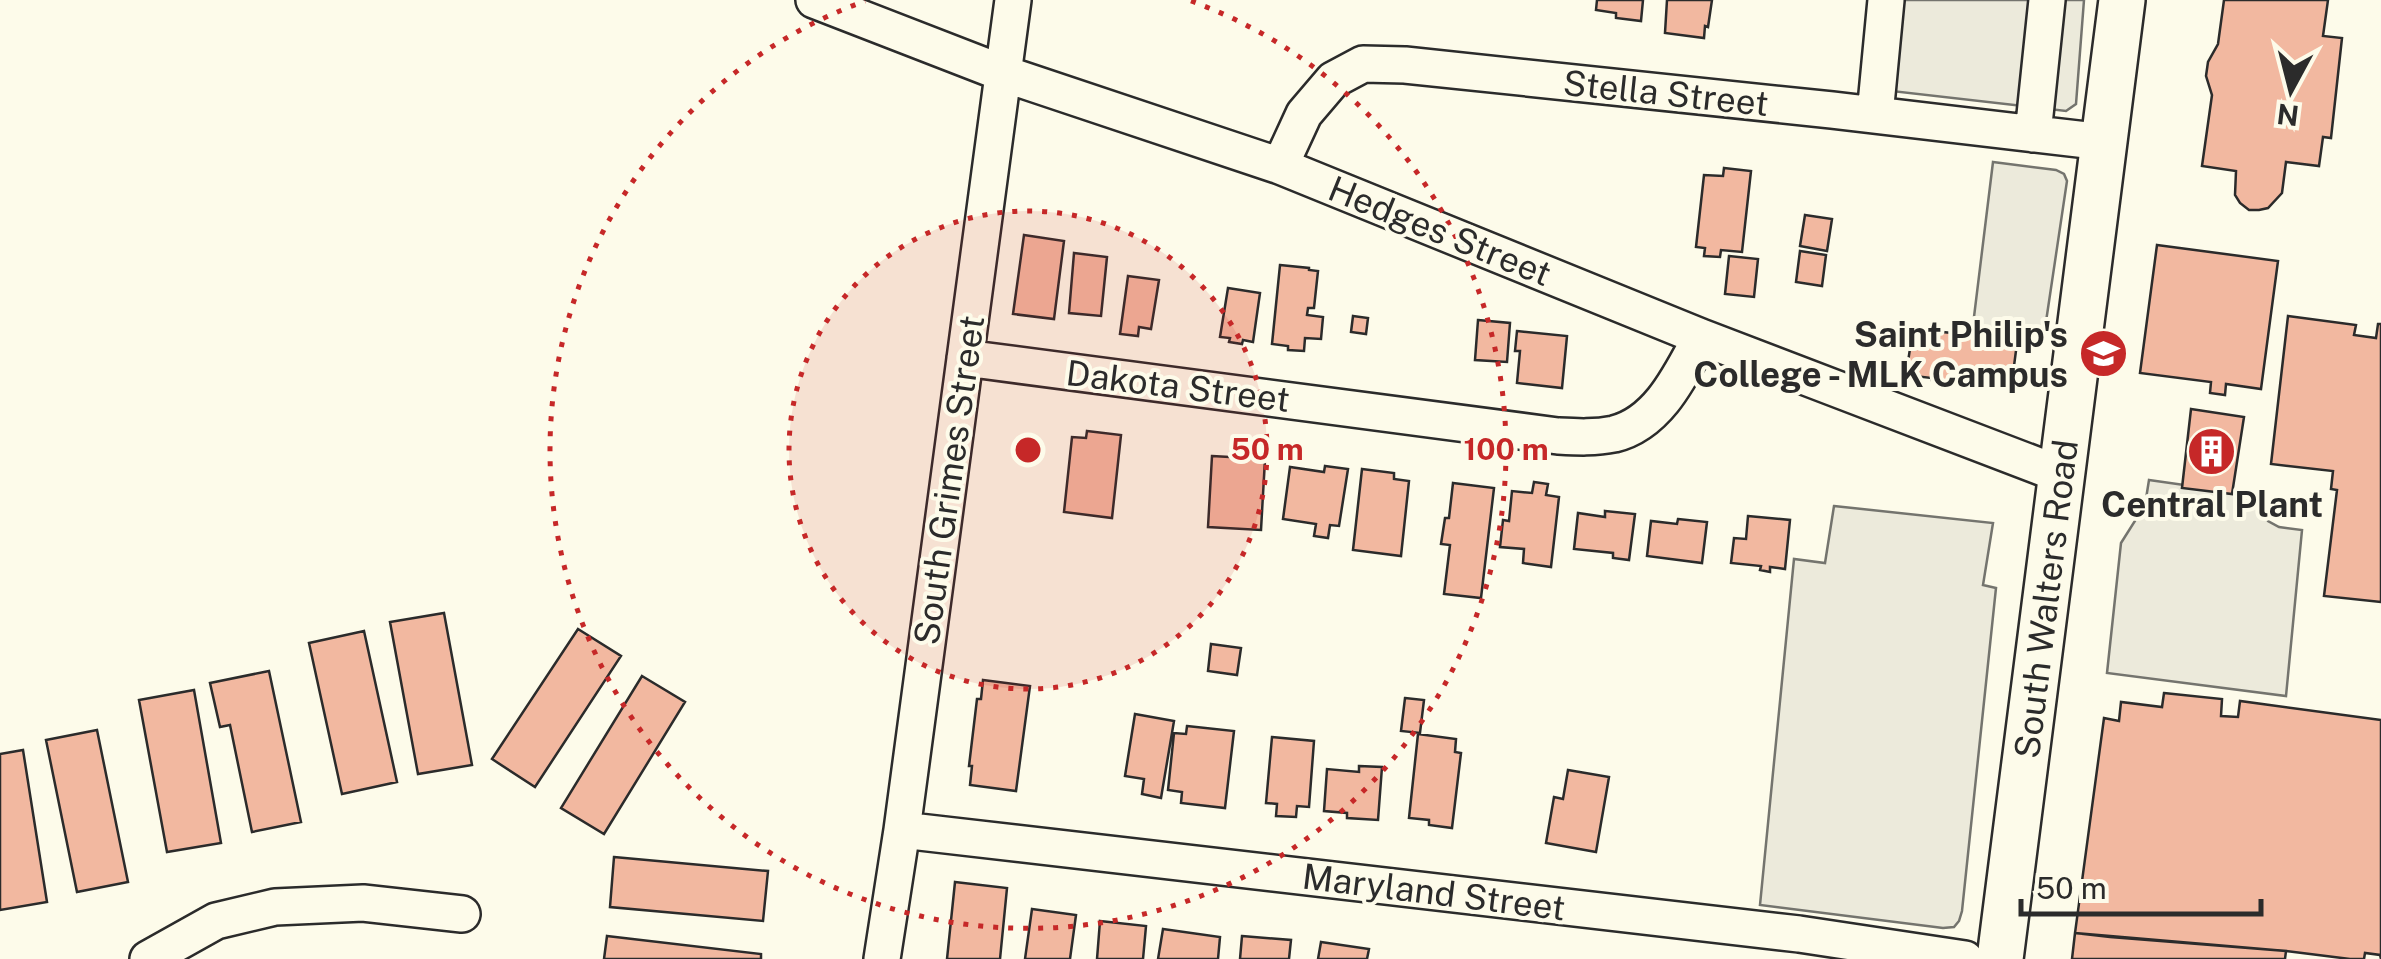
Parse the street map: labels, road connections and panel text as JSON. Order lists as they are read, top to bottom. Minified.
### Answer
{"streets":{"main road":["South Walters Road"],"street":["Stella Street","Hedges Street","Dakota Street","South Grimes Street","Maryland Street"]},"crossings":[["Stella Street","Hedges Street"],["Stella Street","South Walters Road"],["Hedges Street","Dakota Street"],["Hedges Street","South Grimes Street"],["Hedges Street","South Walters Road"],["Dakota Street","South Grimes Street"],["South Grimes Street","Maryland Street"]],"places":{"school or university":["Saint Philip's College - MLK Campus"],"building":["Central Plant"]},"scale_bar":"50 m","north":"bottom","rings":["50 m","100 m"]}
